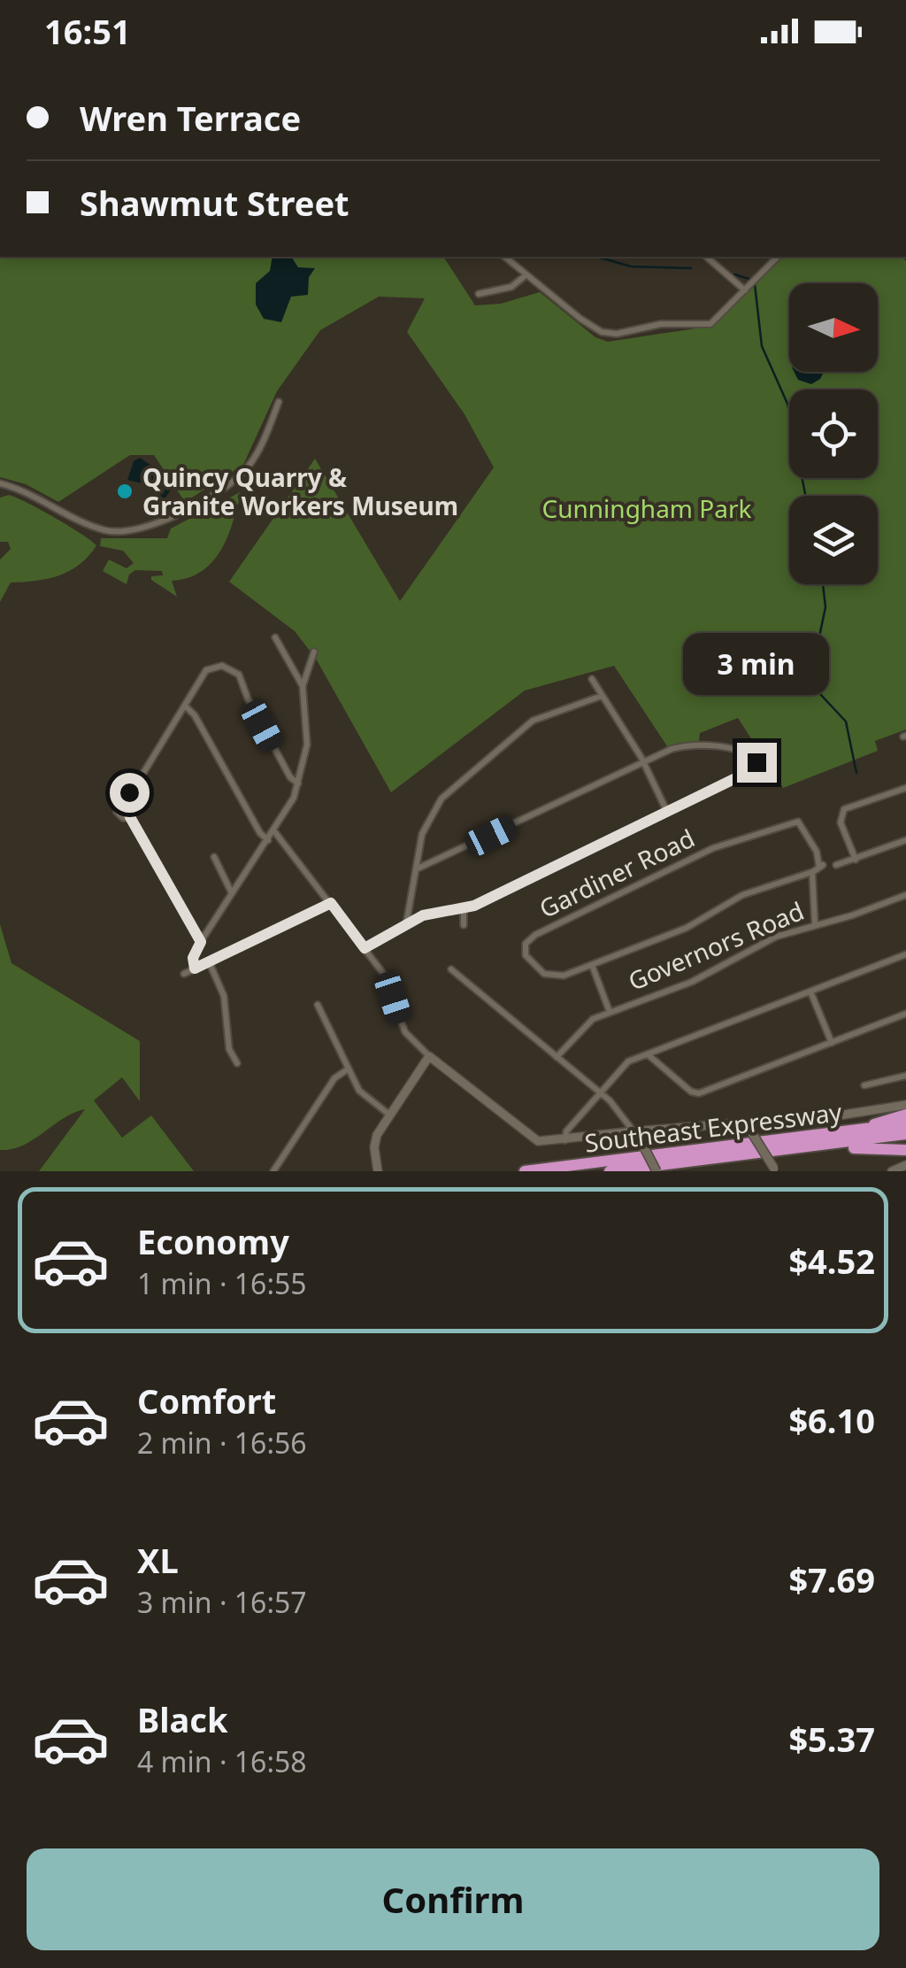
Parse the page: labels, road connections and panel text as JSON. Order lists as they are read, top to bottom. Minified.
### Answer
{"streets":{"highway":["Southeast Expressway"],"street":["Gardiner Road","Governors Road"]},"parks":["Cunningham Park"],"places":["Quincy Quarry & Granite Workers Museum"],"north":"right","page":{"status":"16:51","banner":["Wren Terrace","Shawmut Street"],"bubble":"3 min","list":[{"name":"Economy","note":"1 min · 16:55","value":"$4.52"},{"name":"Comfort","note":"2 min · 16:56","value":"$6.10"},{"name":"XL","note":"3 min · 16:57","value":"$7.69"},{"name":"Black","note":"4 min · 16:58","value":"$5.37"}],"buttons":"Confirm"}}
